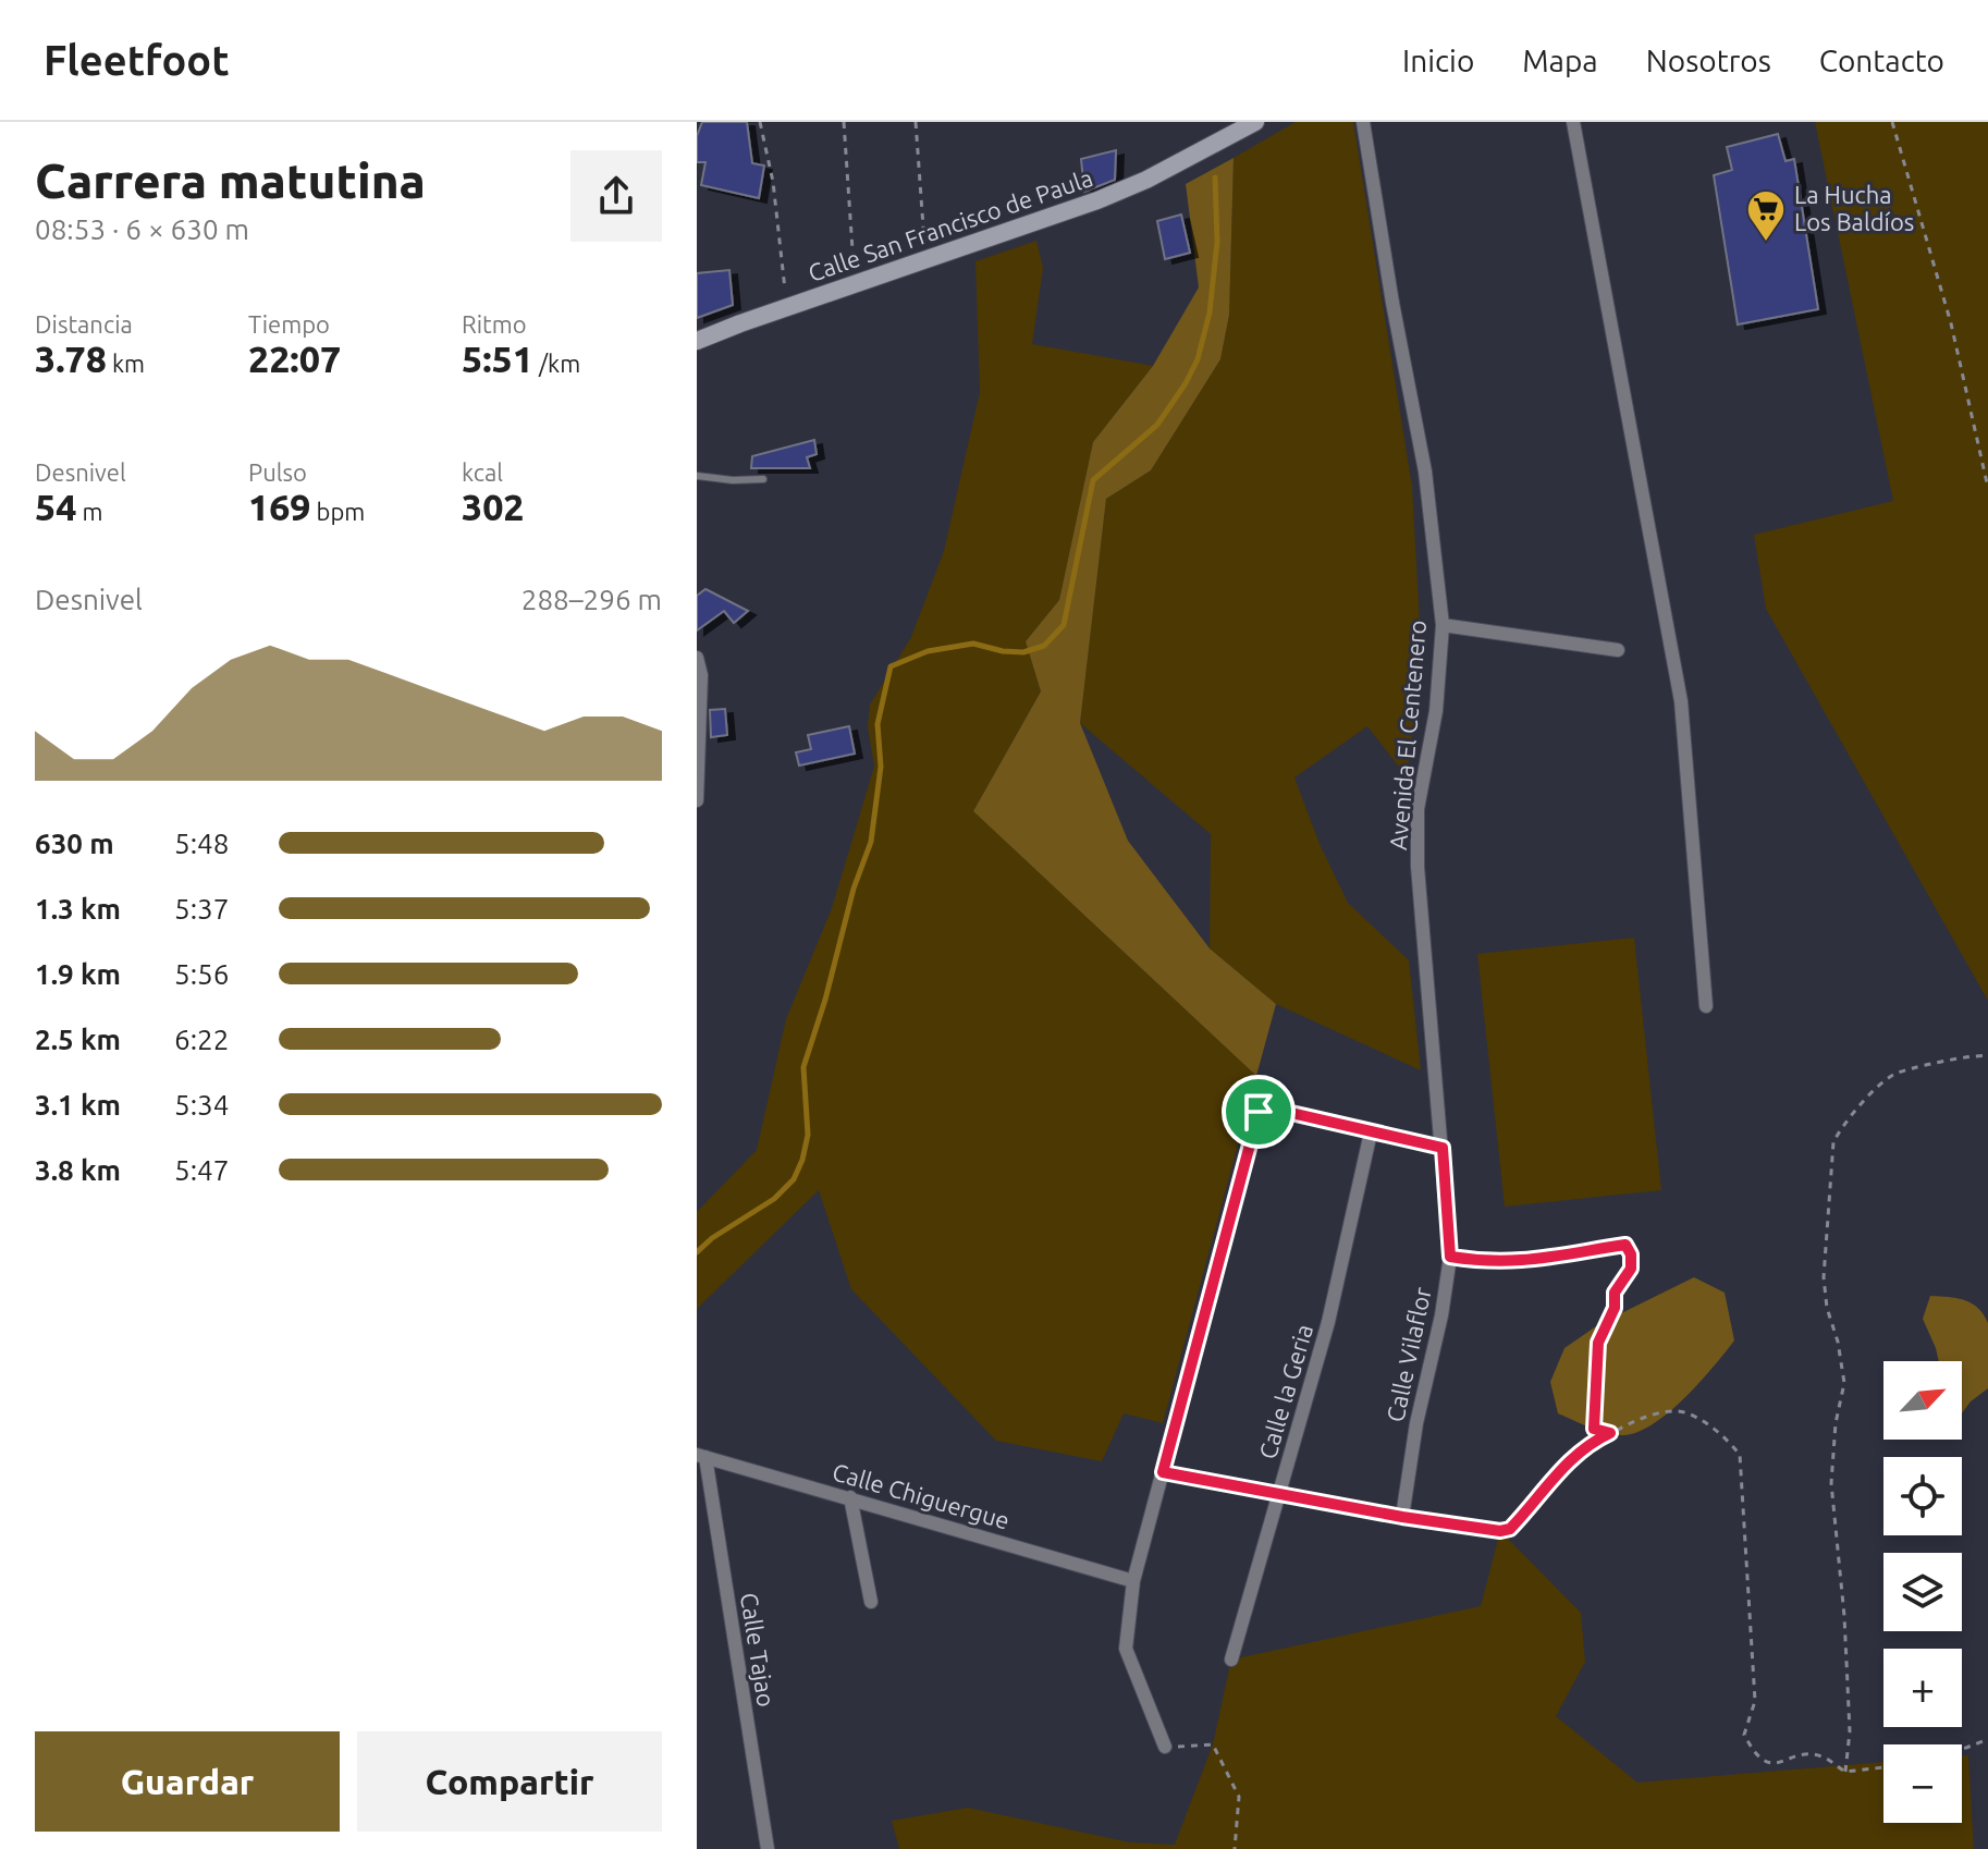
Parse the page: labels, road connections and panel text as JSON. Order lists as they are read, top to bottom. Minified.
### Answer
{"streets":{"main road":["Calle San Francisco de Paula"],"street":["Avenida El Centenero","Calle Vilaflor","Calle la Geria","Calle Chiguergue","Calle Tajao"]},"crossings":[["Avenida El Centenero","Calle Vilaflor"],["Calle Chiguergue","Calle Tajao"]],"places":{"supermarket":["La Hucha Los Baldíos"]},"north":"top right","page":{"header":"Fleetfoot","nav":["Inicio","Mapa","Nosotros","Contacto"],"heading":["Carrera matutina","08:53 · 6 × 630 m"],"stats":[["Distancia","3.78 km"],["Tiempo","22:07"],["Ritmo","5:51 /km"],["Desnivel","54 m"],["Pulso","169 bpm"],["kcal","302"]],"chart":["Desnivel","288–296 m"],"list":[{"name":"630 m","note":"5:48"},{"name":"1.3 km","note":"5:37"},{"name":"1.9 km","note":"5:56"},{"name":"2.5 km","note":"6:22"},{"name":"3.1 km","note":"5:34"},{"name":"3.8 km","note":"5:47"}],"map_buttons":["+","−"],"buttons":["Guardar","Compartir"]}}
